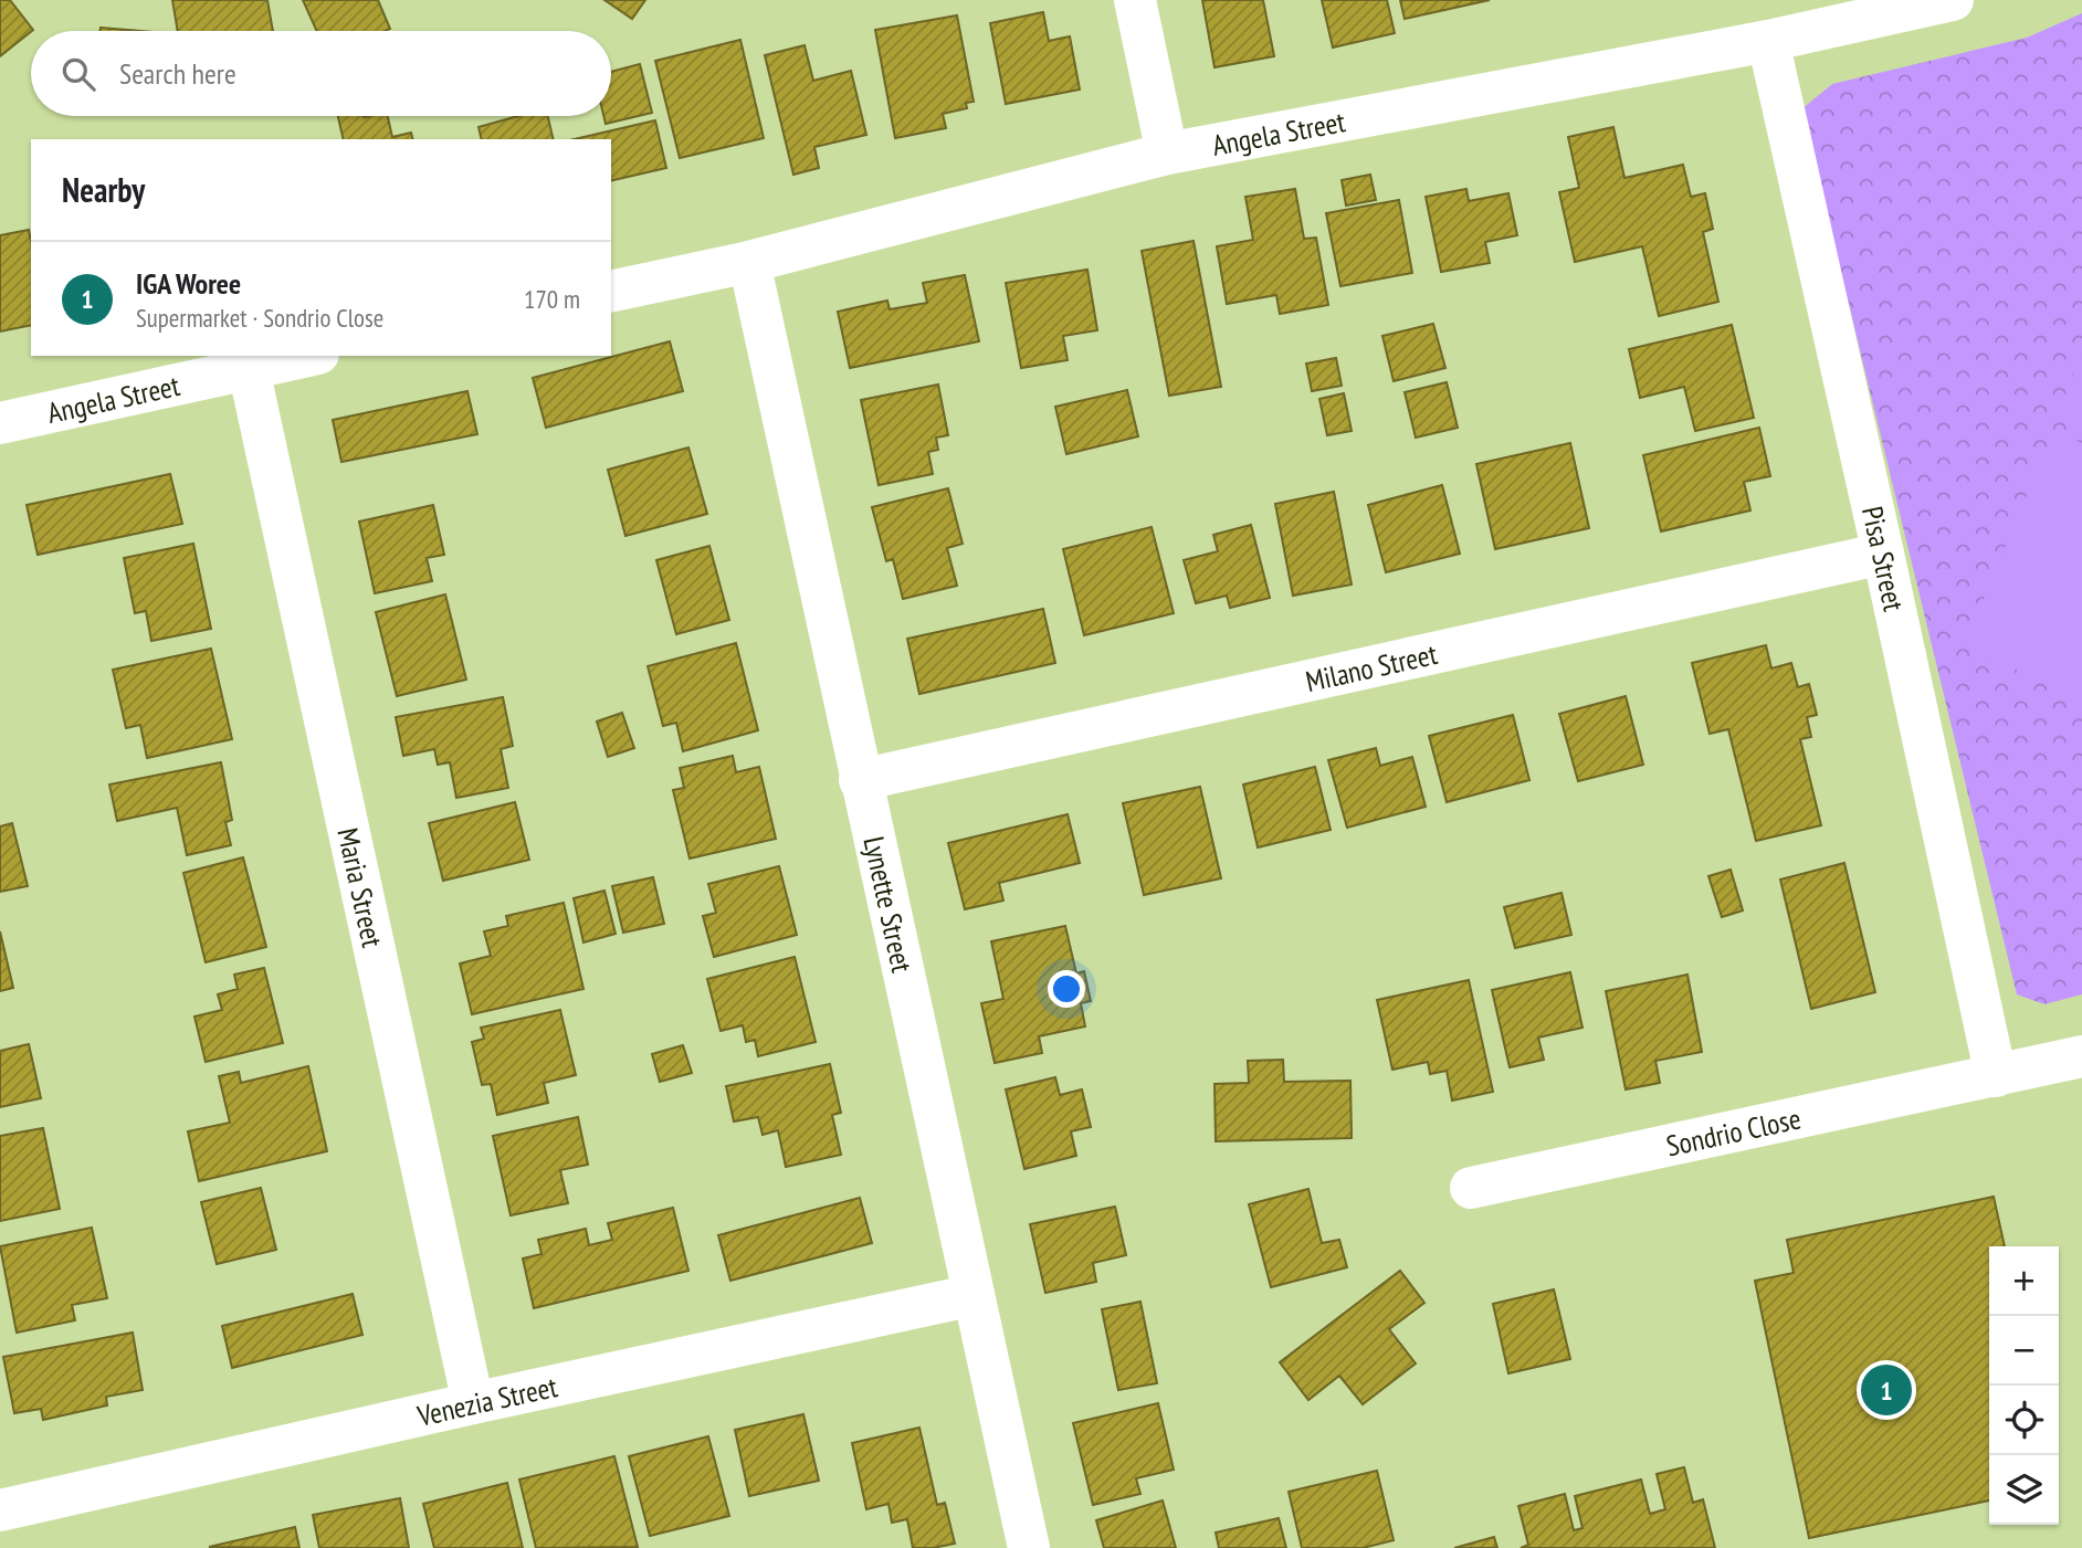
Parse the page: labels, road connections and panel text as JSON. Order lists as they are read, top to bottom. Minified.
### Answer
{"streets":{"street":["Angela Street","Pisa Street","Milano Street","Maria Street","Lynette Street","Sondrio Close","Venezia Street"]},"crossings":[["Angela Street","Pisa Street"],["Angela Street","Maria Street"],["Angela Street","Lynette Street"],["Pisa Street","Milano Street"],["Pisa Street","Sondrio Close"],["Milano Street","Lynette Street"],["Maria Street","Venezia Street"],["Lynette Street","Venezia Street"]],"page":{"search":"Search here","heading":"Nearby","list":[{"mark":"1","name":"IGA Woree","note":"Supermarket · Sondrio Close","value":"170 m"}],"map_buttons":["+","−"],"pins":"1"}}
